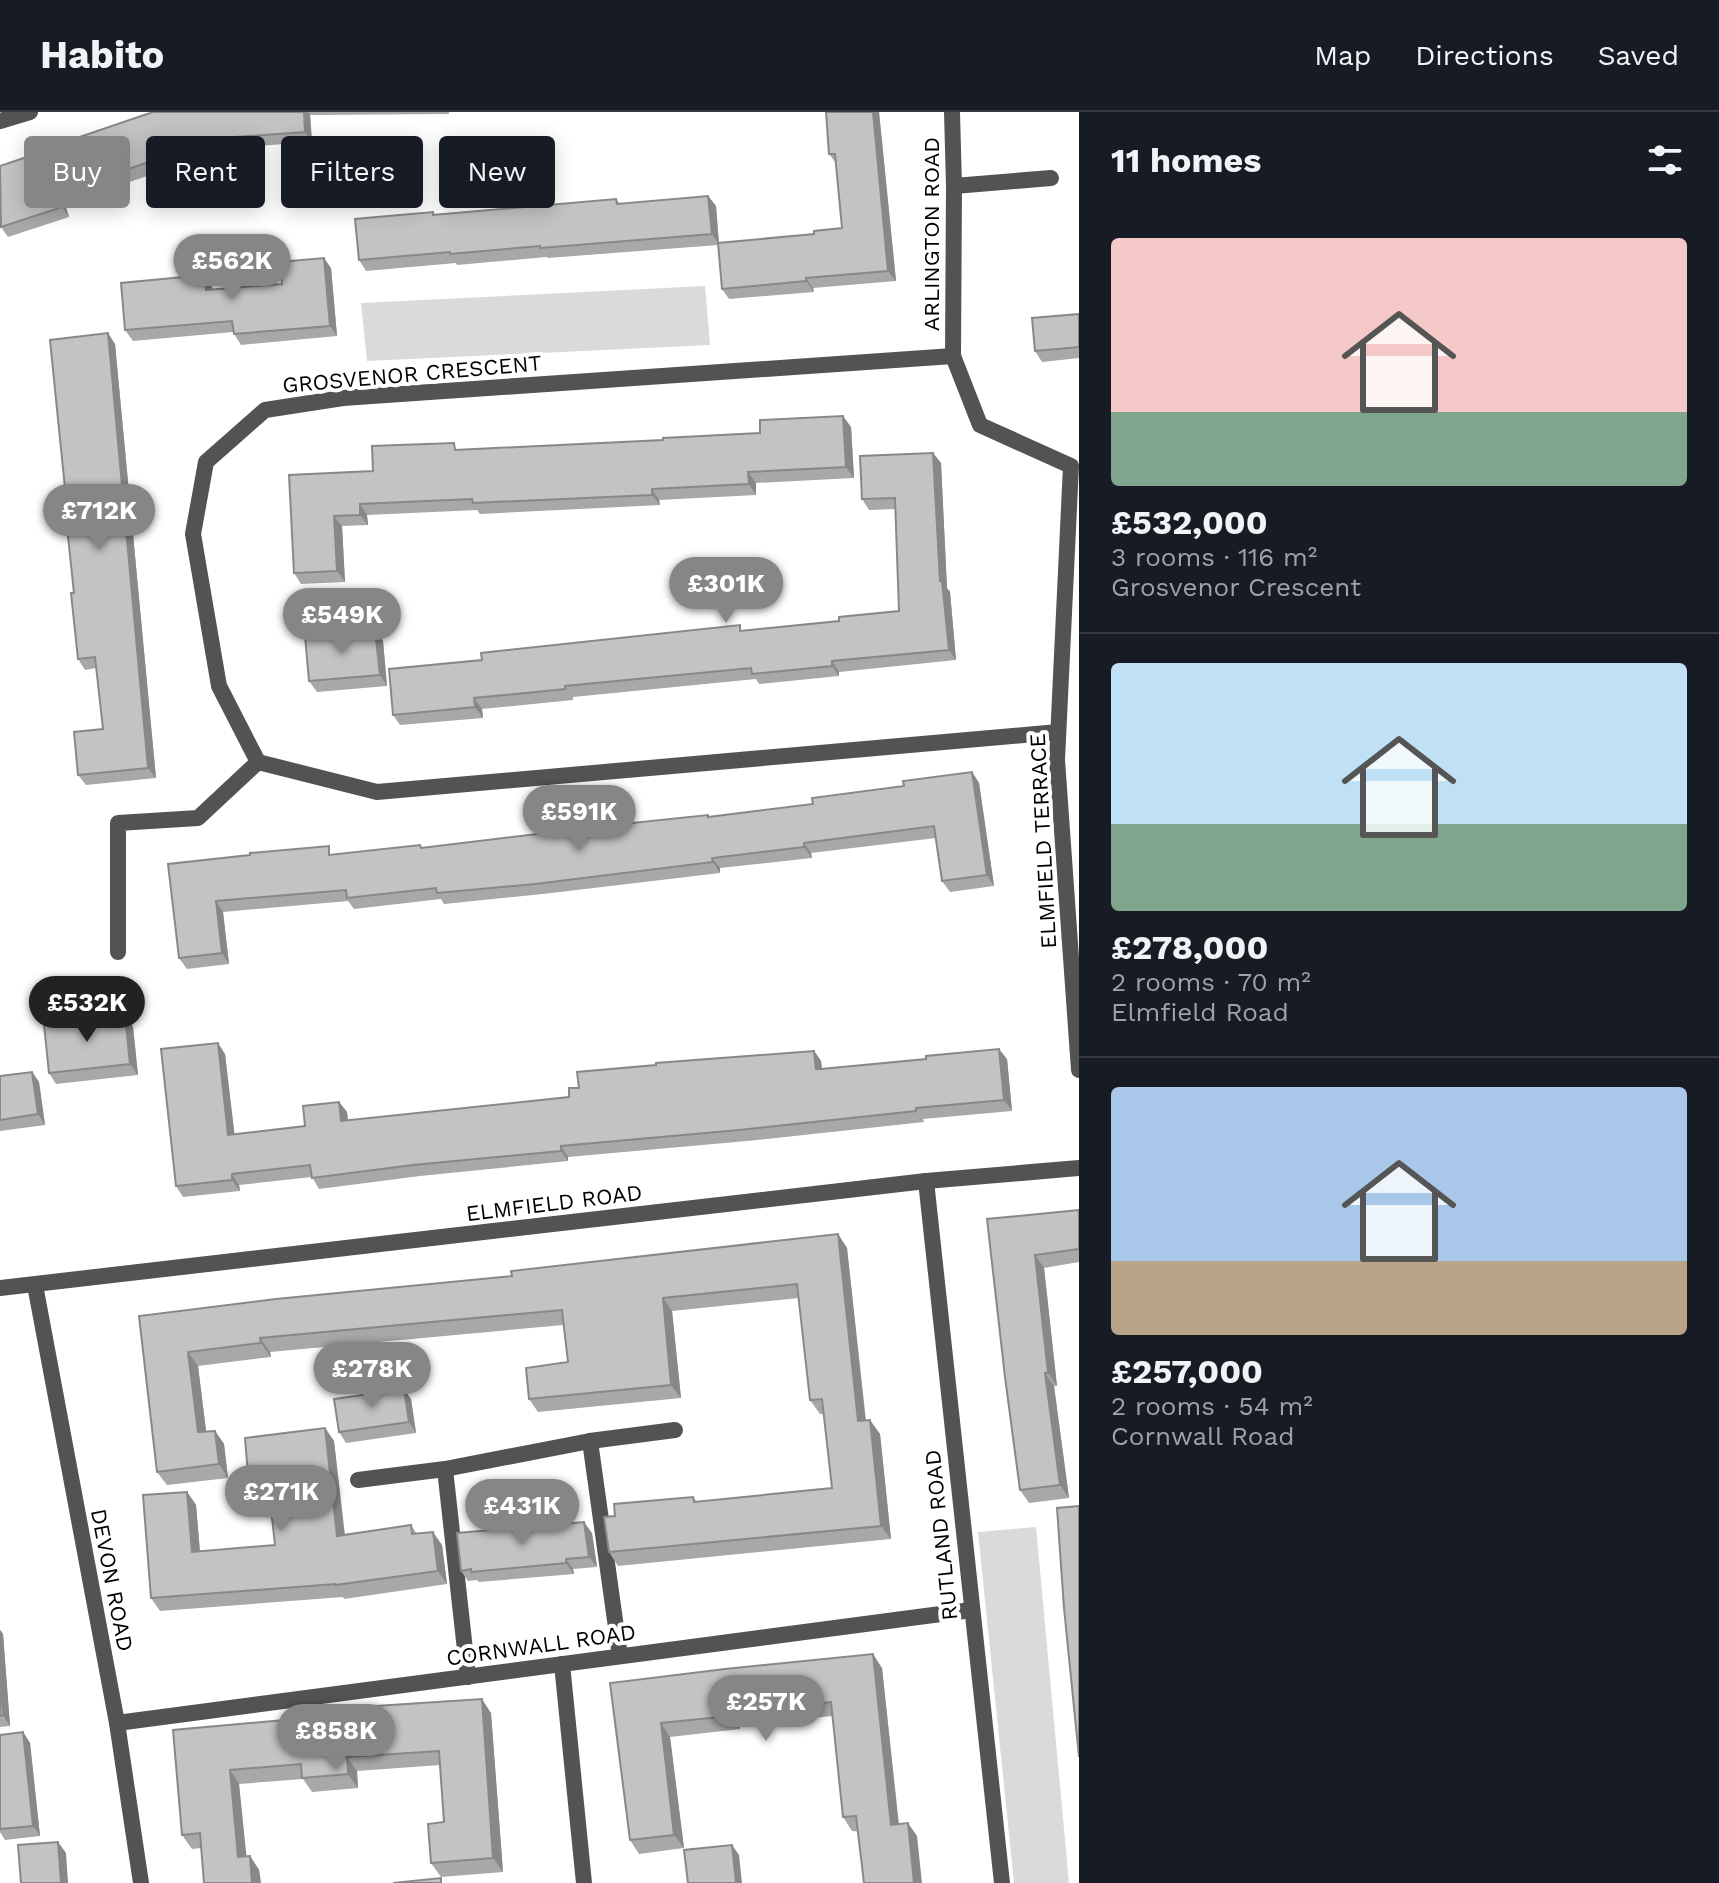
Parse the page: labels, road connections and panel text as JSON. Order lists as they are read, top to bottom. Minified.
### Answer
{"streets":{"street":["ARLINGTON ROAD","GROSVENOR CRESCENT","ELMFIELD TERRACE","ELMFIELD ROAD","RUTLAND ROAD","DEVON ROAD","CORNWALL ROAD"]},"crossings":[["ARLINGTON ROAD","GROSVENOR CRESCENT"],["ARLINGTON ROAD","ELMFIELD TERRACE"],["GROSVENOR CRESCENT","ELMFIELD TERRACE"],["ELMFIELD ROAD","RUTLAND ROAD"],["ELMFIELD ROAD","DEVON ROAD"],["RUTLAND ROAD","CORNWALL ROAD"],["DEVON ROAD","CORNWALL ROAD"]],"page":{"header":"Habito","nav":["Map","Directions","Saved"],"heading":"11 homes","chip":["Buy","Rent","Filters","New"],"list":[{"name":"£532,000","note":"3 rooms · 116 m² · Grosvenor Crescent"},{"name":"£278,000","note":"2 rooms · 70 m² · Elmfield Road"},{"name":"£257,000","note":"2 rooms · 54 m² · Cornwall Road"}],"price":["£562K","£712K","£301K","£549K","£591K","£532K","£278K","£271K","£431K","£257K","£858K"]}}
